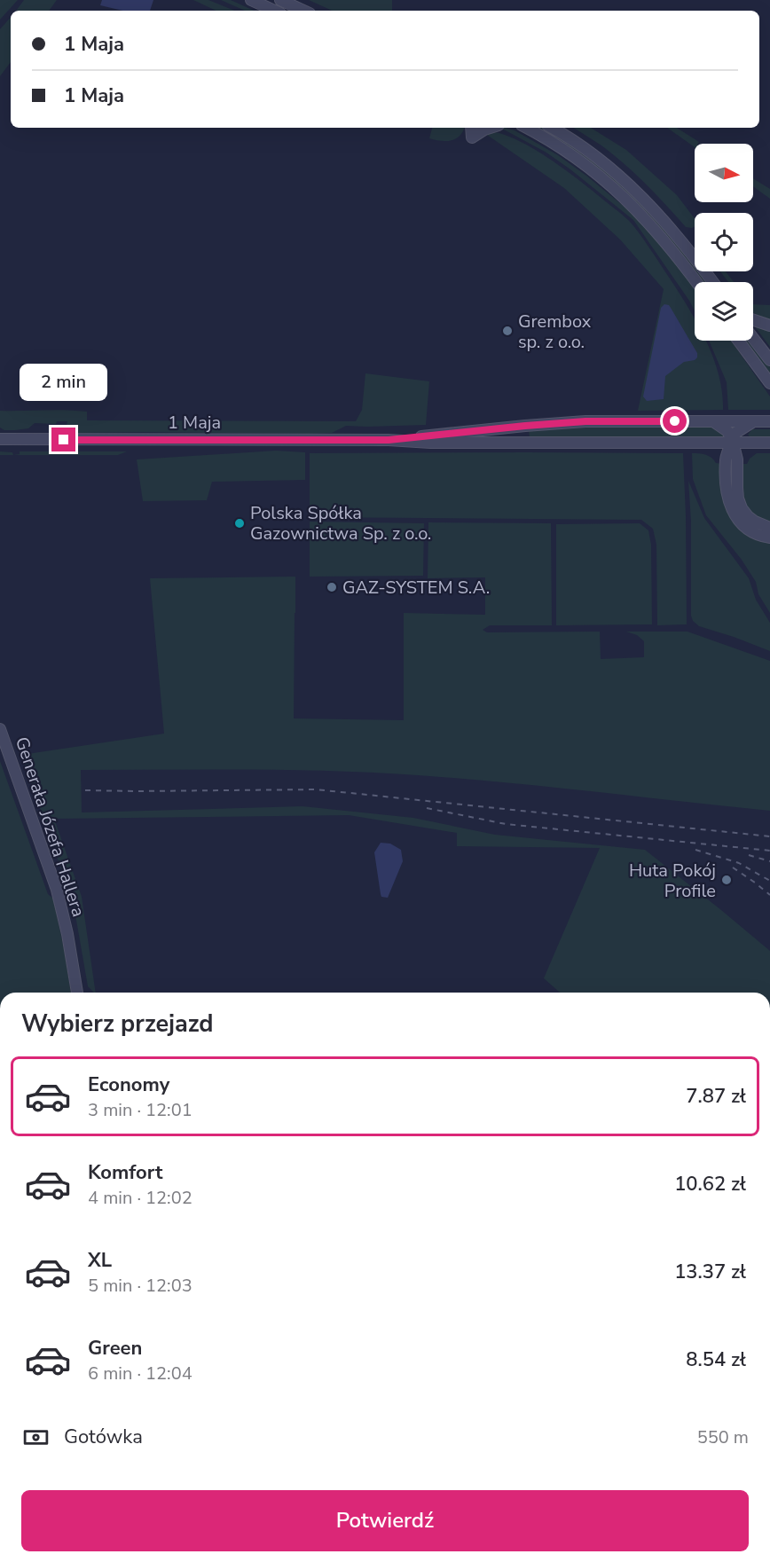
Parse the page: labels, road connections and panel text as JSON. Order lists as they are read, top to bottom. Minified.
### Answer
{"streets":{"street":["1 Maja","Generała Józefa Hallera"]},"places":["Grembox sp. z o.o.","Polska Spółka Gazownictwa Sp. z o.o.","GAZ-SYSTEM S.A.","Huta Pokój Profile"],"north":"right","page":{"banner":["1 Maja","1 Maja"],"bubble":"2 min","heading":"Wybierz przejazd","list":[{"name":"Economy","note":"3 min · 12:01","value":"7.87 zł"},{"name":"Komfort","note":"4 min · 12:02","value":"10.62 zł"},{"name":"XL","note":"5 min · 12:03","value":"13.37 zł"},{"name":"Green","note":"6 min · 12:04","value":"8.54 zł"}],"pay":["Gotówka","550 m"],"buttons":"Potwierdź"}}
